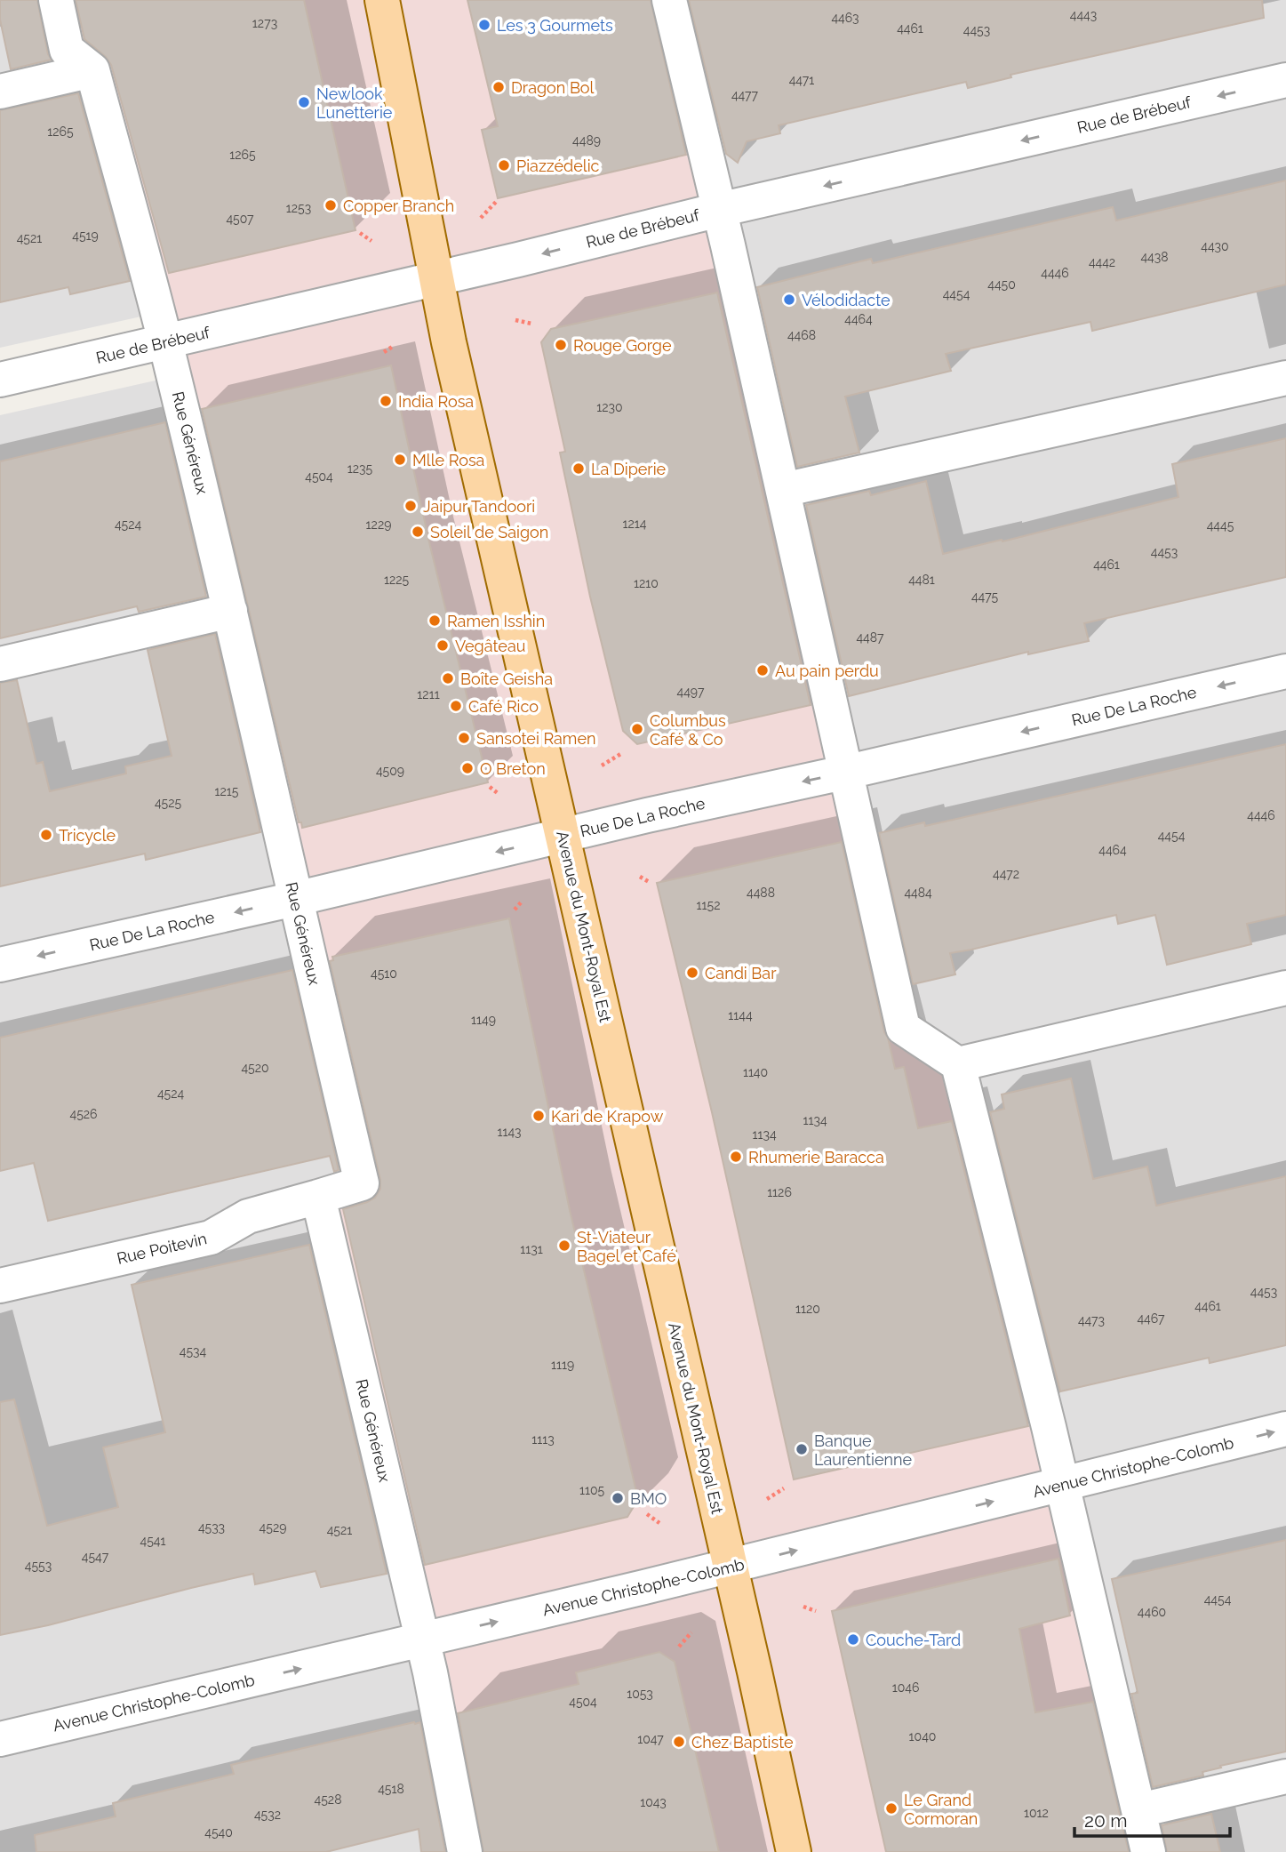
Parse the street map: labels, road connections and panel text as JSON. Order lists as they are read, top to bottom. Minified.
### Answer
{"streets":{"main road":["Avenue du Mont-Royal Est"],"street":["Rue de Brébeuf","Rue Généreux","Rue De La Roche","Rue Poitevin","Avenue Christophe-Colomb"]},"crossings":[["Rue de Brébeuf","Rue Généreux"],["Rue de Brébeuf","Avenue du Mont-Royal Est"],["Rue Généreux","Rue De La Roche"],["Rue Généreux","Rue Poitevin"],["Rue Généreux","Avenue Christophe-Colomb"],["Rue De La Roche","Avenue du Mont-Royal Est"],["Avenue du Mont-Royal Est","Avenue Christophe-Colomb"]],"one_way":["Avenue Christophe-Colomb"],"places":["Les 3 Gourmets","Dragon Bol","Newlook Lunetterie","Piazzédelic","Copper Branch","Vélodidacte","Rouge Gorge","India Rosa","Mlle Rosa","La Diperie","Jaipur Tandoori","Soleil de Saigon","Ramen Isshin","Vegâteau","Au pain perdu","Boîte Geisha","Café Rico","Columbus Café & Co","Sansotei Ramen","O Breton","Tricycle","Candi Bar","Kari de Krapow","Rhumerie Baracca","St-Viateur Bagel et Café","Banque Laurentienne","BMO","Couche-Tard","Chez Baptiste","Le Grand Cormoran"],"house_numbers":["4443","4463","1273","4461","4453","4471","4477","1265","4489","1265","1253","4507","4519","4521","4430","4438","4442","4446","4450","4454","4464","4468","1230","1235","4504","1214","4524","1229","4445","4453","4461","1225","4481","1210","4475","4487","4497","1211","4509","1215","4525","4446","4454","4464","4472","4488","4484","1152","4510","1144","1149","4520","1140","4524","4526","1134","1143","1134","1126","1131","4453","4461","1120","4467","4473","4534","1119","1113","1105","4533","4529","4521","4541","4547","4553","4454","4460","1046","1053","4504","1040","1047","4518","4528","1043","1012","4532","4540"],"scale_bar":"20 m"}
